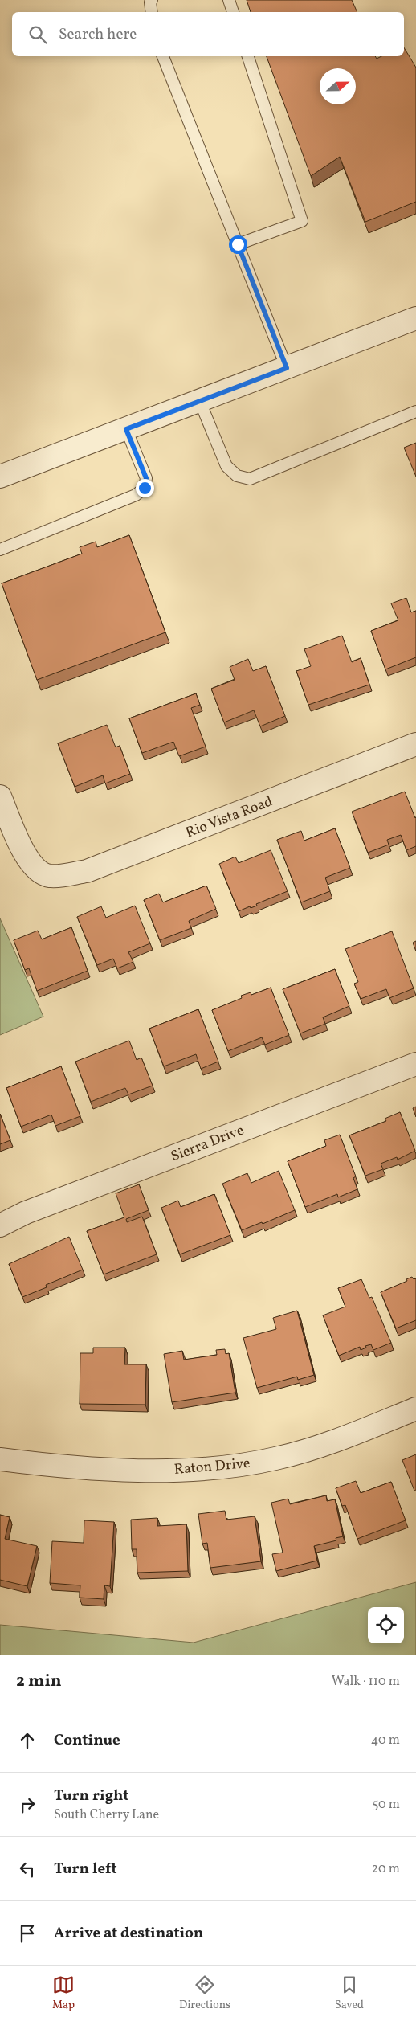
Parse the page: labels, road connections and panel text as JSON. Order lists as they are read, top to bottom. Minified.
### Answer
{"streets":{"street":["Rio Vista Road","Sierra Drive","Raton Drive"]},"north":"right","page":{"search":"Search here","heading":["2 min","Walk · 110 m"],"list":[["Continue","40 m"],["Turn right","South Cherry Lane","50 m"],["Turn left","20 m"],"Arrive at destination"],"nav":["Map","Directions","Saved"]}}
